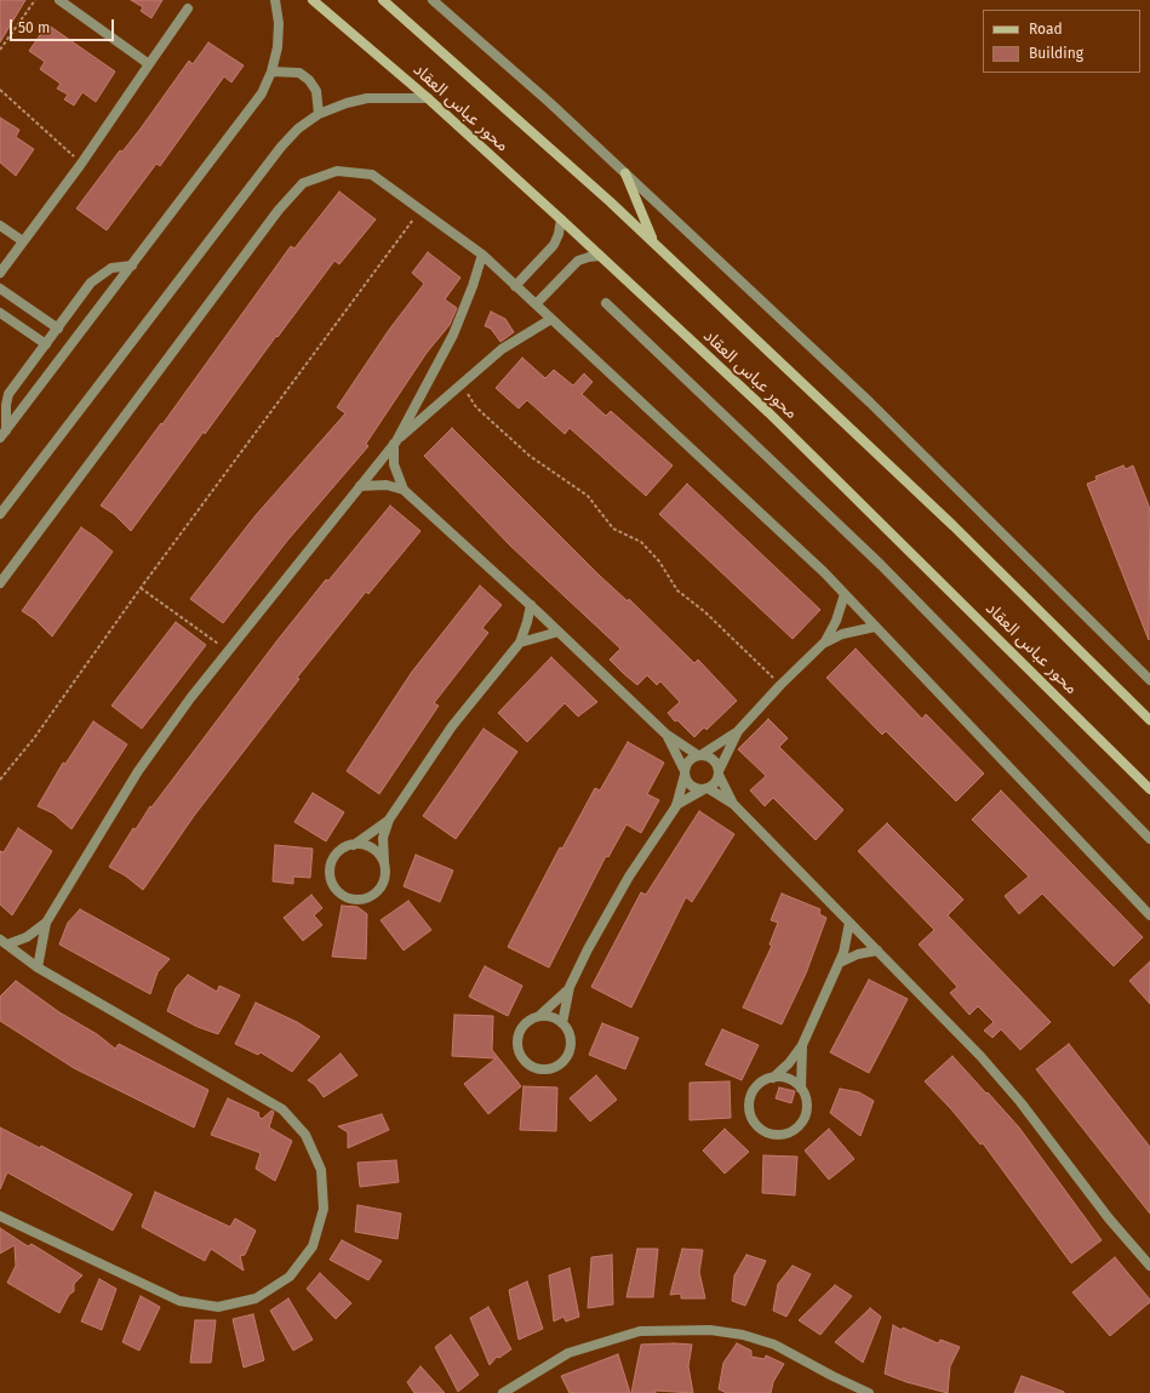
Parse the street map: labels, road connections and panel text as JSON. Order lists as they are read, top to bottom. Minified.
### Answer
{"streets":{"main road":["محور عباس العقاد"]},"legend":["Road","Building"],"scale_bar":"50 m"}
